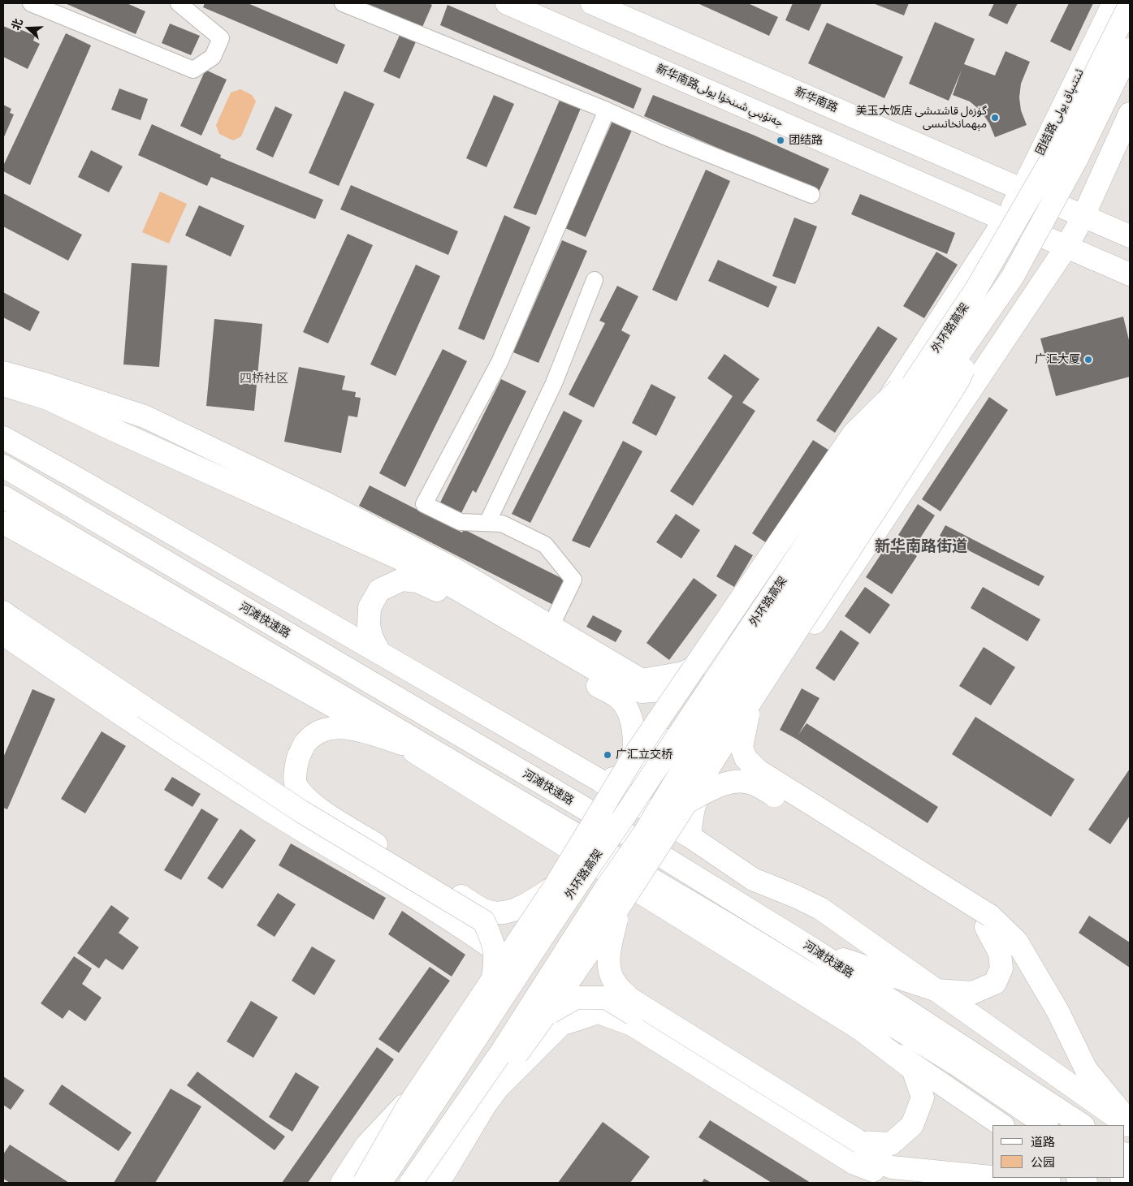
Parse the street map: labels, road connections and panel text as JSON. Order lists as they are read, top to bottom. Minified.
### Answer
{"streets":{"main road":["新华南路جەنۇبىي شىنخۇا يولى","新华南路","团结路 ئىتتىپاق يولى","外环路高架","河滩快速路"]},"crossings":[["新华南路جەنۇبىي شىنخۇا يولى","团结路 ئىتتىپاق يولى"],["新华南路","团结路 ئىتتىپاق يولى"]],"districts":["四桥社区","新华南路街道"],"places":["美玉大饭店 گۈزەل قاشتىشى مېھمانخانىسى","团结路","广汇大厦","广汇立交桥"],"legend":["道路","公园"],"north":"left"}
